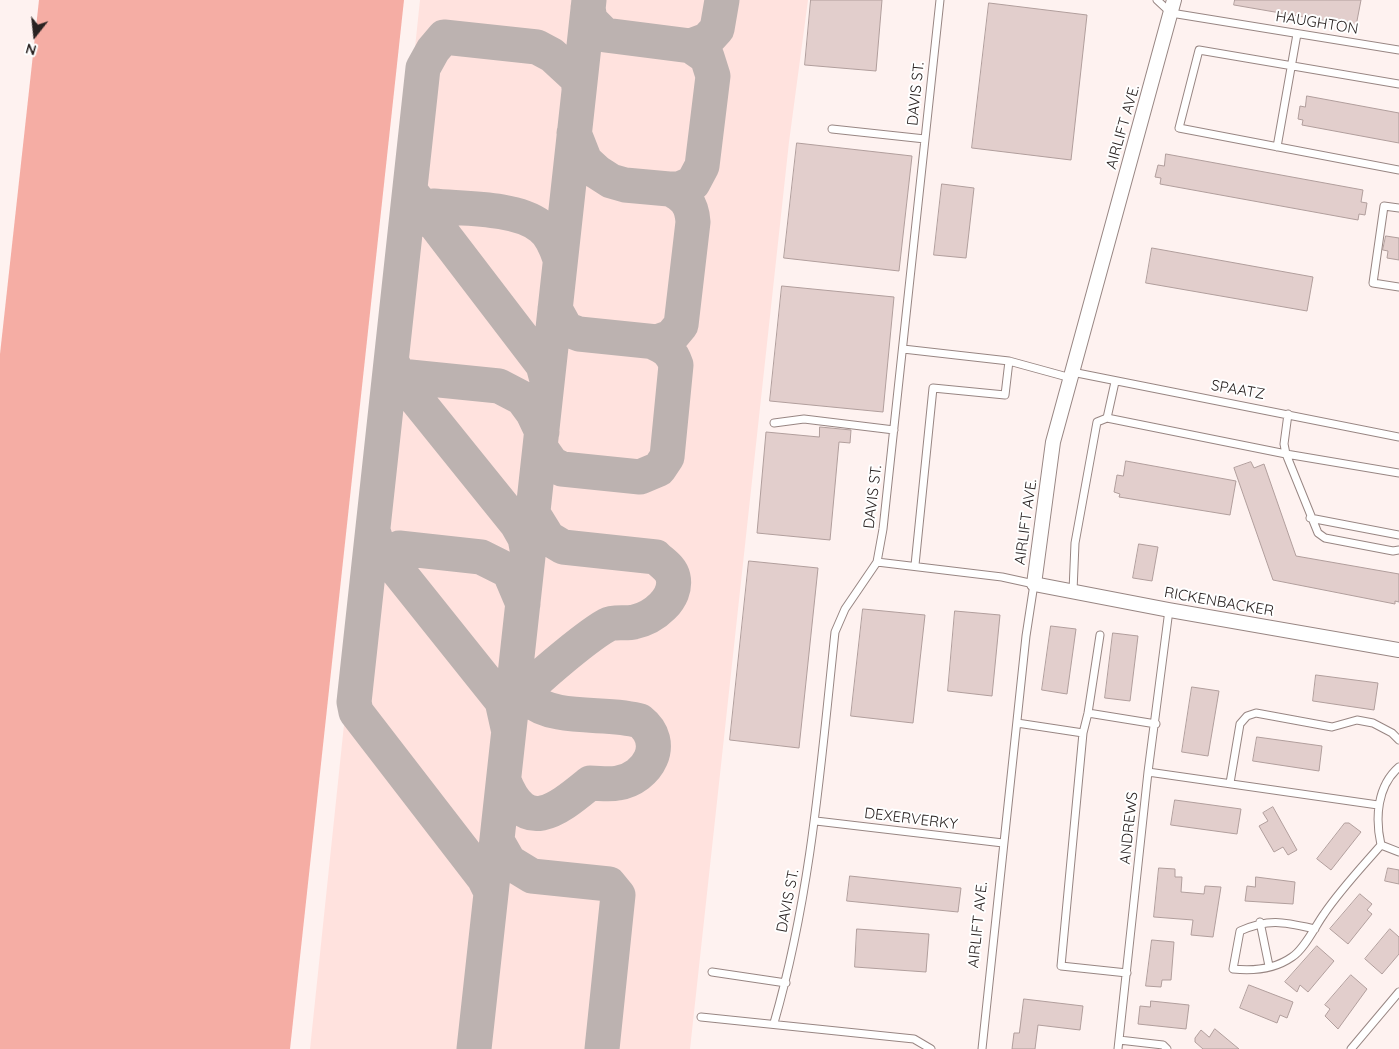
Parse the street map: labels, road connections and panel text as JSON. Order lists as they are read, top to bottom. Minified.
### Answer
{"streets":{"street":["AIRLIFT AVE.","RICKENBACKER"],"lane":["HAUGHTON","DAVIS ST.","SPAATZ","DEXERVERKY","ANDREWS"]},"crossings":[["HAUGHTON","AIRLIFT AVE."],["DAVIS ST.","SPAATZ"],["DAVIS ST.","DEXERVERKY"],["AIRLIFT AVE.","SPAATZ"],["AIRLIFT AVE.","RICKENBACKER"],["AIRLIFT AVE.","DEXERVERKY"],["RICKENBACKER","ANDREWS"]],"north":"bottom"}
